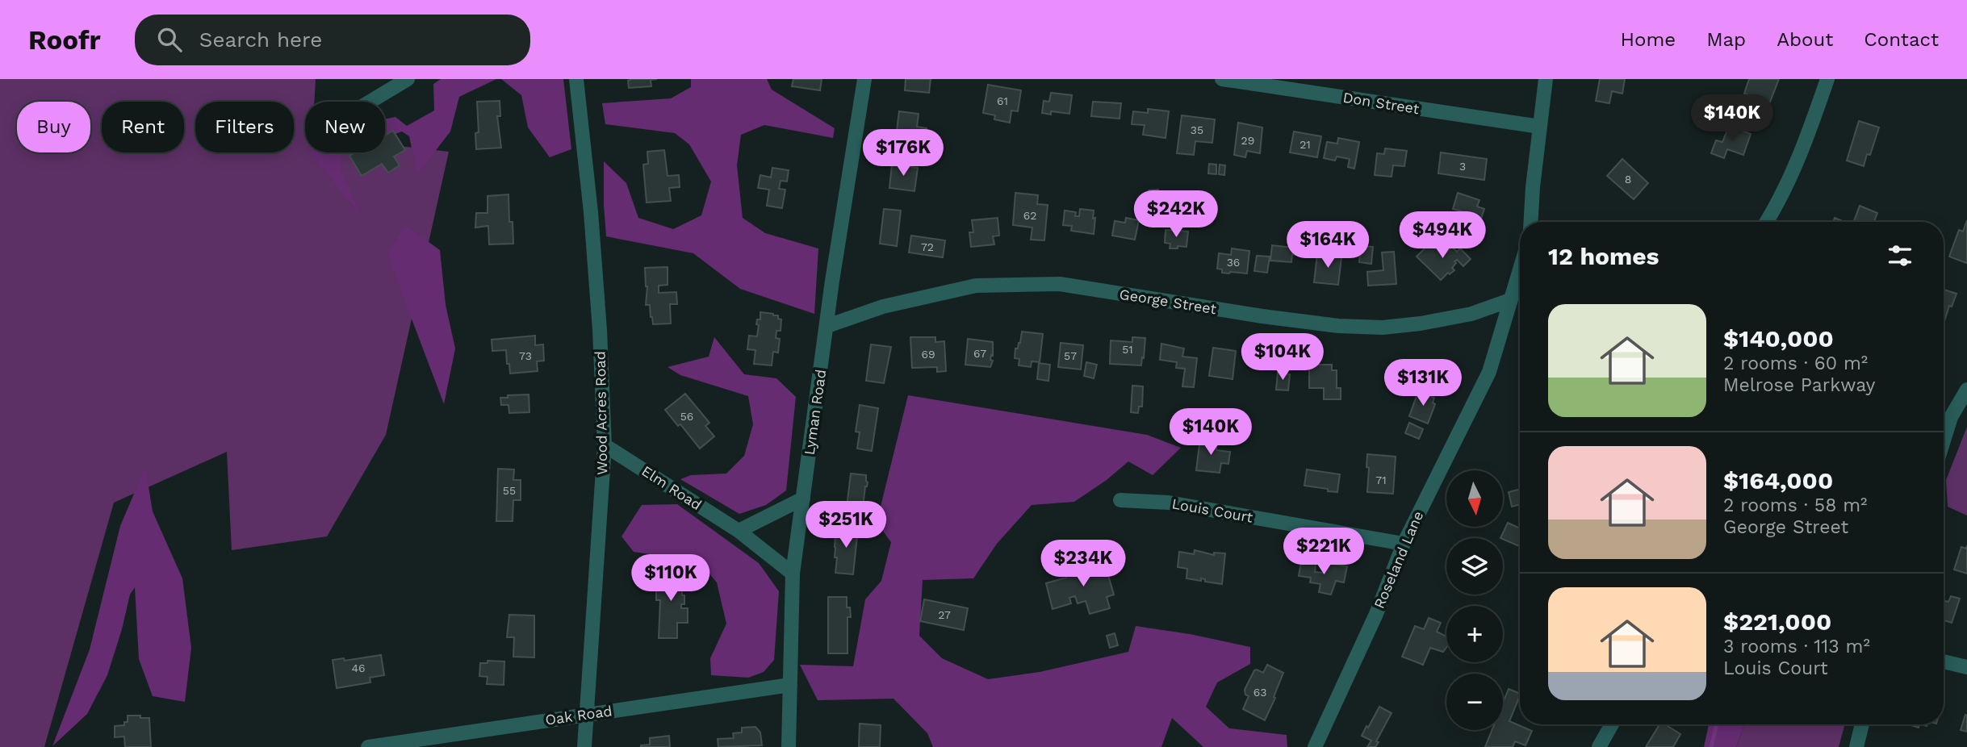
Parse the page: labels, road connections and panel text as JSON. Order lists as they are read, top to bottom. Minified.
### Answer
{"streets":{"street":["Don Street","George Street","Lyman Road","Wood Acres Road","Elm Road","Louis Court","Roseland Lane","Oak Road"]},"crossings":[["George Street","Lyman Road"],["George Street","Roseland Lane"],["Lyman Road","Elm Road"],["Lyman Road","Oak Road"],["Wood Acres Road","Elm Road"],["Wood Acres Road","Oak Road"],["Louis Court","Roseland Lane"]],"house_numbers":["61","35","29","21","3","8","62","72","36","51","67","69","73","57","56","71","55","27","46","63"],"north":"bottom","page":{"header":"Roofr","search":"Search here","nav":["Home","Map","About","Contact"],"price":["$140K","$176K","$242K","$494K","$164K","$104K","$131K","$140K","$251K","$221K","$234K","$110K"],"chip":["Buy","Rent","Filters","New"],"heading":"12 homes","list":[{"name":"$140,000","note":"2 rooms · 60 m² · Melrose Parkway"},{"name":"$164,000","note":"2 rooms · 58 m² · George Street"},{"name":"$221,000","note":"3 rooms · 113 m² · Louis Court"}],"map_buttons":["+","−"]}}
